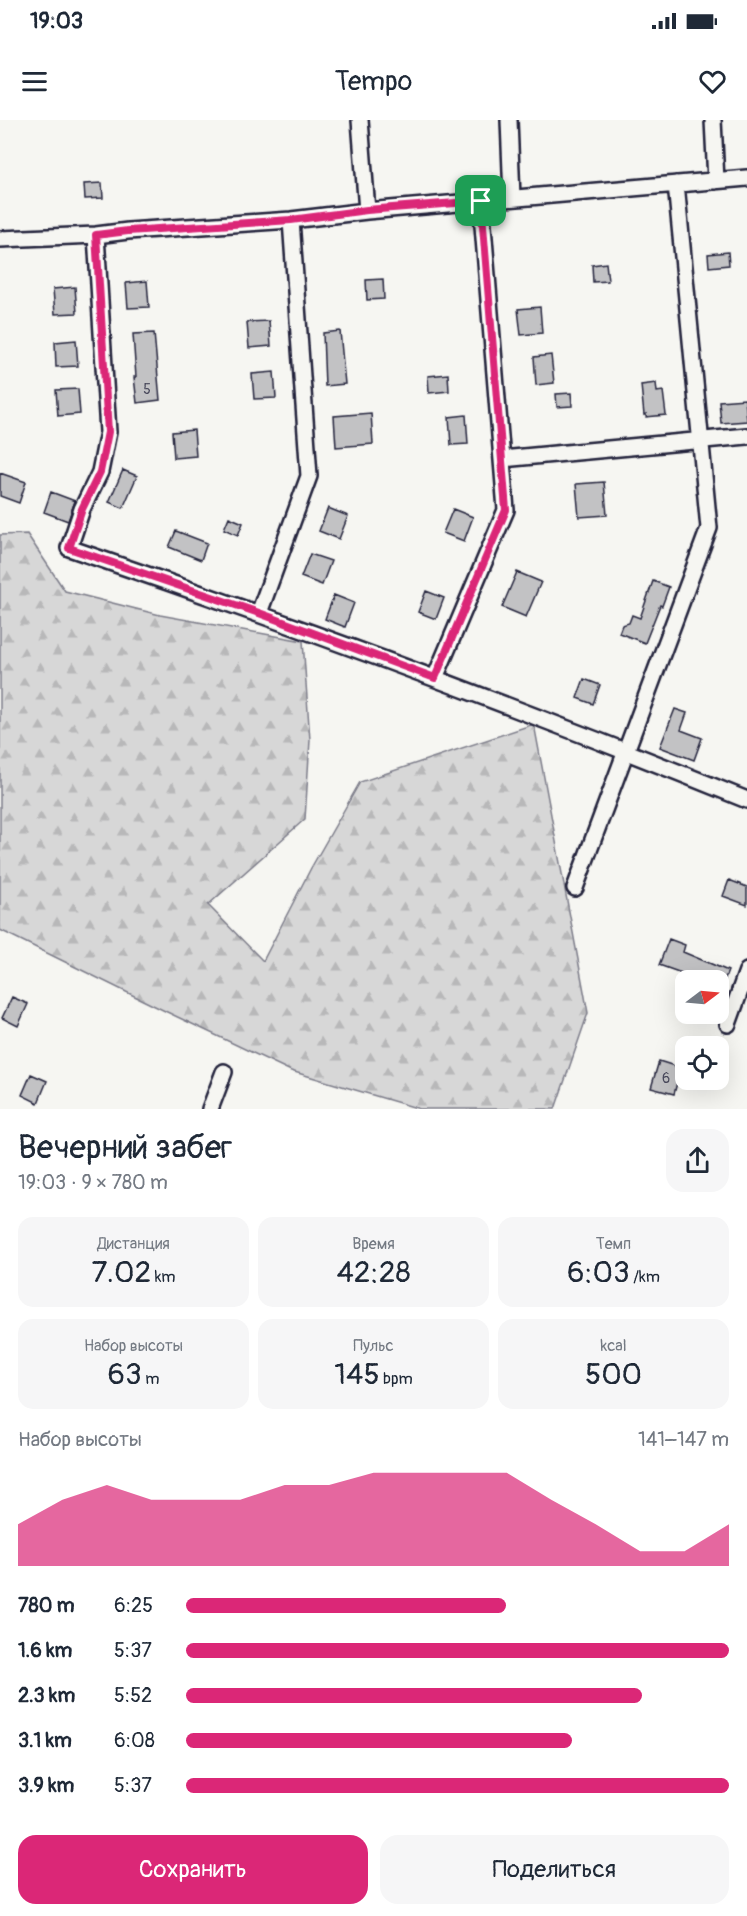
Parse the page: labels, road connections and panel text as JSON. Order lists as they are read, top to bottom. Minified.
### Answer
{"house_numbers":["5","6"],"north":"right","page":{"status":"19:03","header":"Tempo","heading":["Вечерний забег","19:03 · 9 × 780 m"],"stats":[["Дистанция","7.02 km"],["Время","42:28"],["Темп","6:03 /km"],["Набор высоты","63 m"],["Пульс","145 bpm"],["kcal","500"]],"chart":["Набор высоты","141–147 m"],"list":[{"name":"780 m","note":"6:25"},{"name":"1.6 km","note":"5:37"},{"name":"2.3 km","note":"5:52"},{"name":"3.1 km","note":"6:08"},{"name":"3.9 km","note":"5:37"}],"buttons":["Сохранить","Поделиться"]}}
